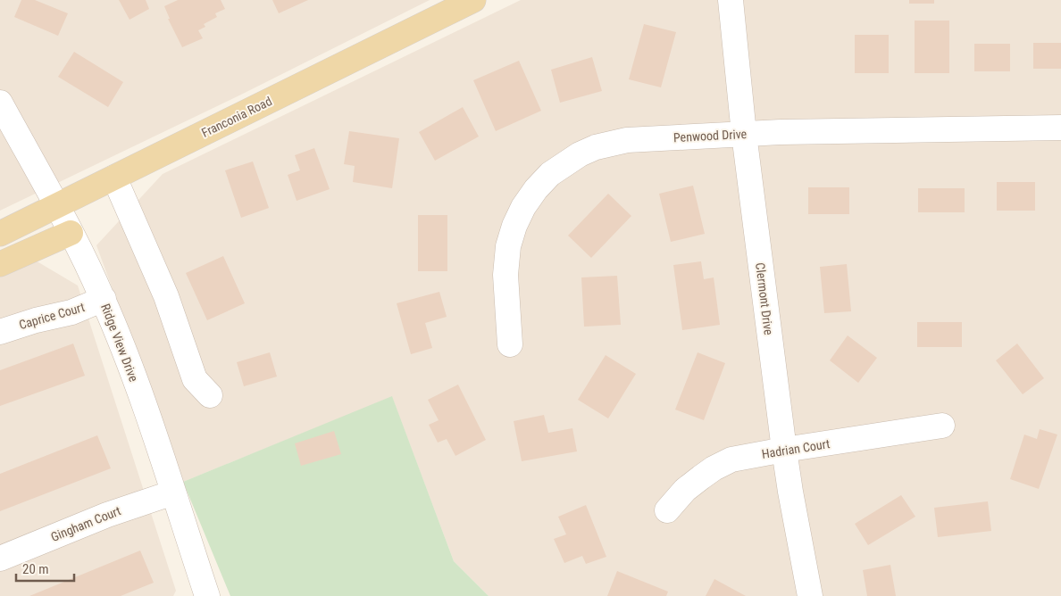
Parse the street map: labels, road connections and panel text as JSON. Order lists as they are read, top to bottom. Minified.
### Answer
{"streets":{"main road":["Franconia Road"],"street":["Penwood Drive","Clermont Drive","Caprice Court","Ridge View Drive","Hadrian Court","Gingham Court"]},"crossings":[["Franconia Road","Ridge View Drive"],["Penwood Drive","Clermont Drive"],["Clermont Drive","Hadrian Court"],["Caprice Court","Ridge View Drive"],["Ridge View Drive","Gingham Court"]],"scale_bar":"20 m"}
